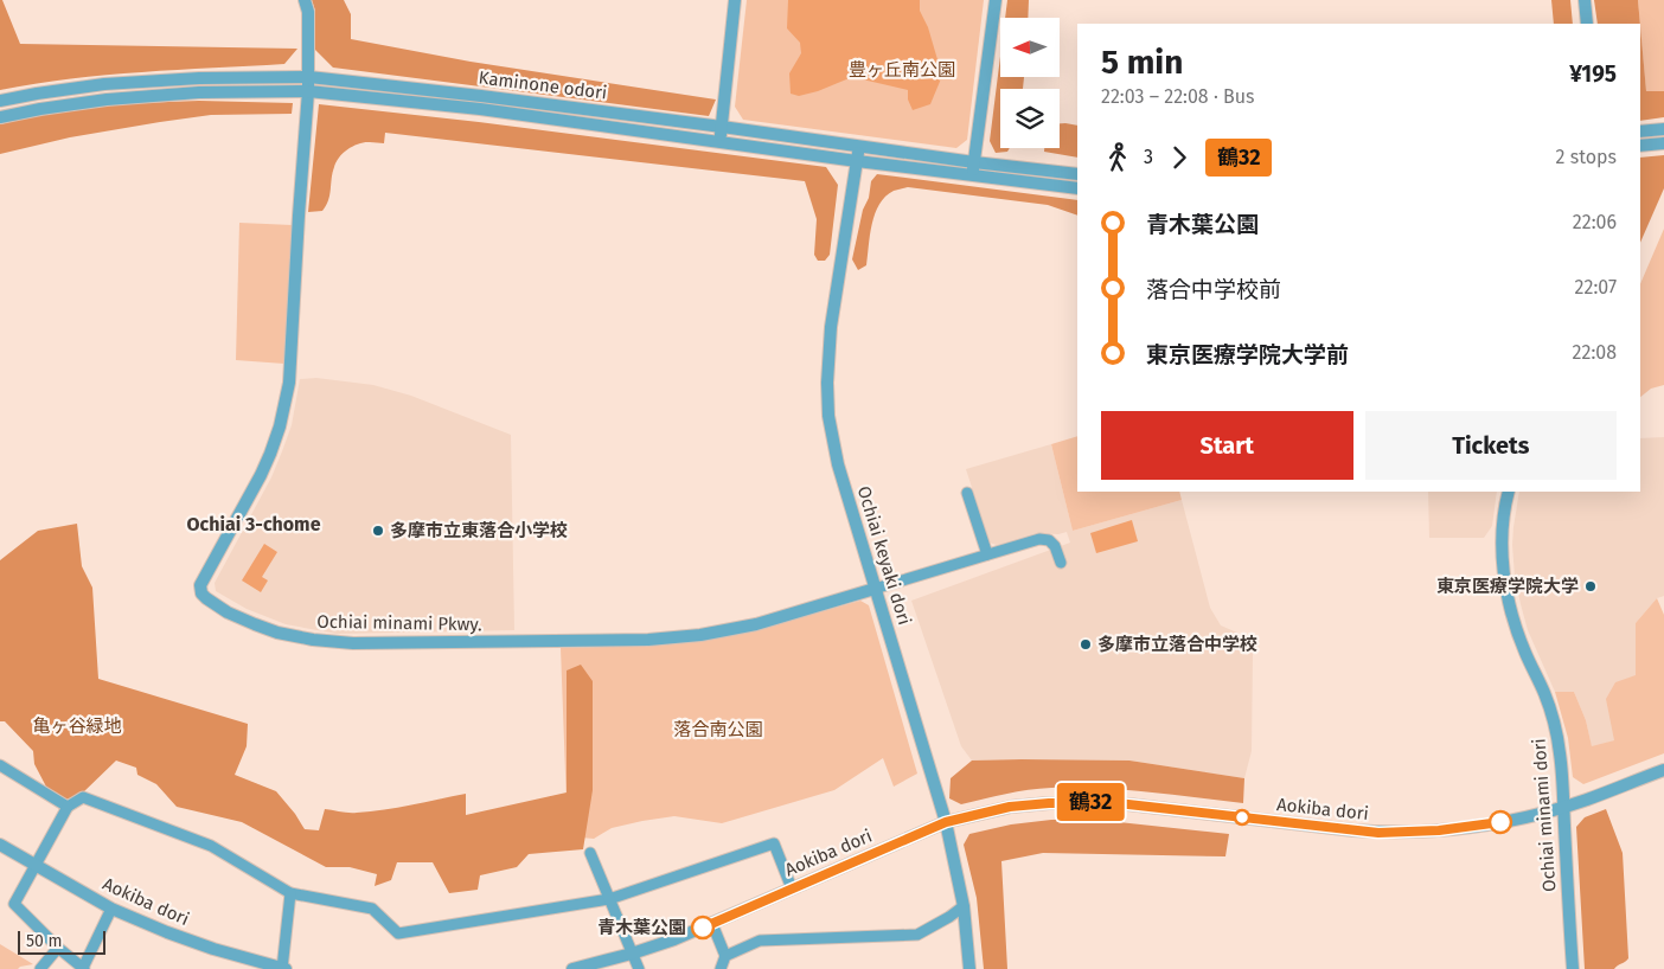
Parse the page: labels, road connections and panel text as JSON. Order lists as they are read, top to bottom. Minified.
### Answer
{"streets":{"street":["Kaminone odori","Ochiai keyaki dori","Ochiai minami Pkwy.","Aokiba dori","Ochiai minami dori"]},"crossings":[["Kaminone odori","Ochiai keyaki dori"],["Kaminone odori","Ochiai minami Pkwy."],["Ochiai keyaki dori","Ochiai minami Pkwy."],["Ochiai keyaki dori","Aokiba dori"],["Aokiba dori","Ochiai minami dori"]],"districts":["Ochiai 3-chome"],"parks":["豊ヶ丘南公園","亀ヶ谷緑地","落合南公園"],"places":["多摩市立東落合小学校","東京医療学院大学","多摩市立落合中学校","青木葉公園"],"lines":["bus line 鶴32"],"scale_bar":"50 m","north":"left","page":{"on_map":"鶴32","heading":["5 min","22:03 – 22:08 · Bus","¥195"],"legs":["3","鶴32","2 stops"],"list":[{"name":"青木葉公園","value":"22:06"},{"name":"落合中学校前","value":"22:07"},{"name":"東京医療学院大学前","value":"22:08"}],"buttons":["Start","Tickets"],"scale":"50 m"}}
